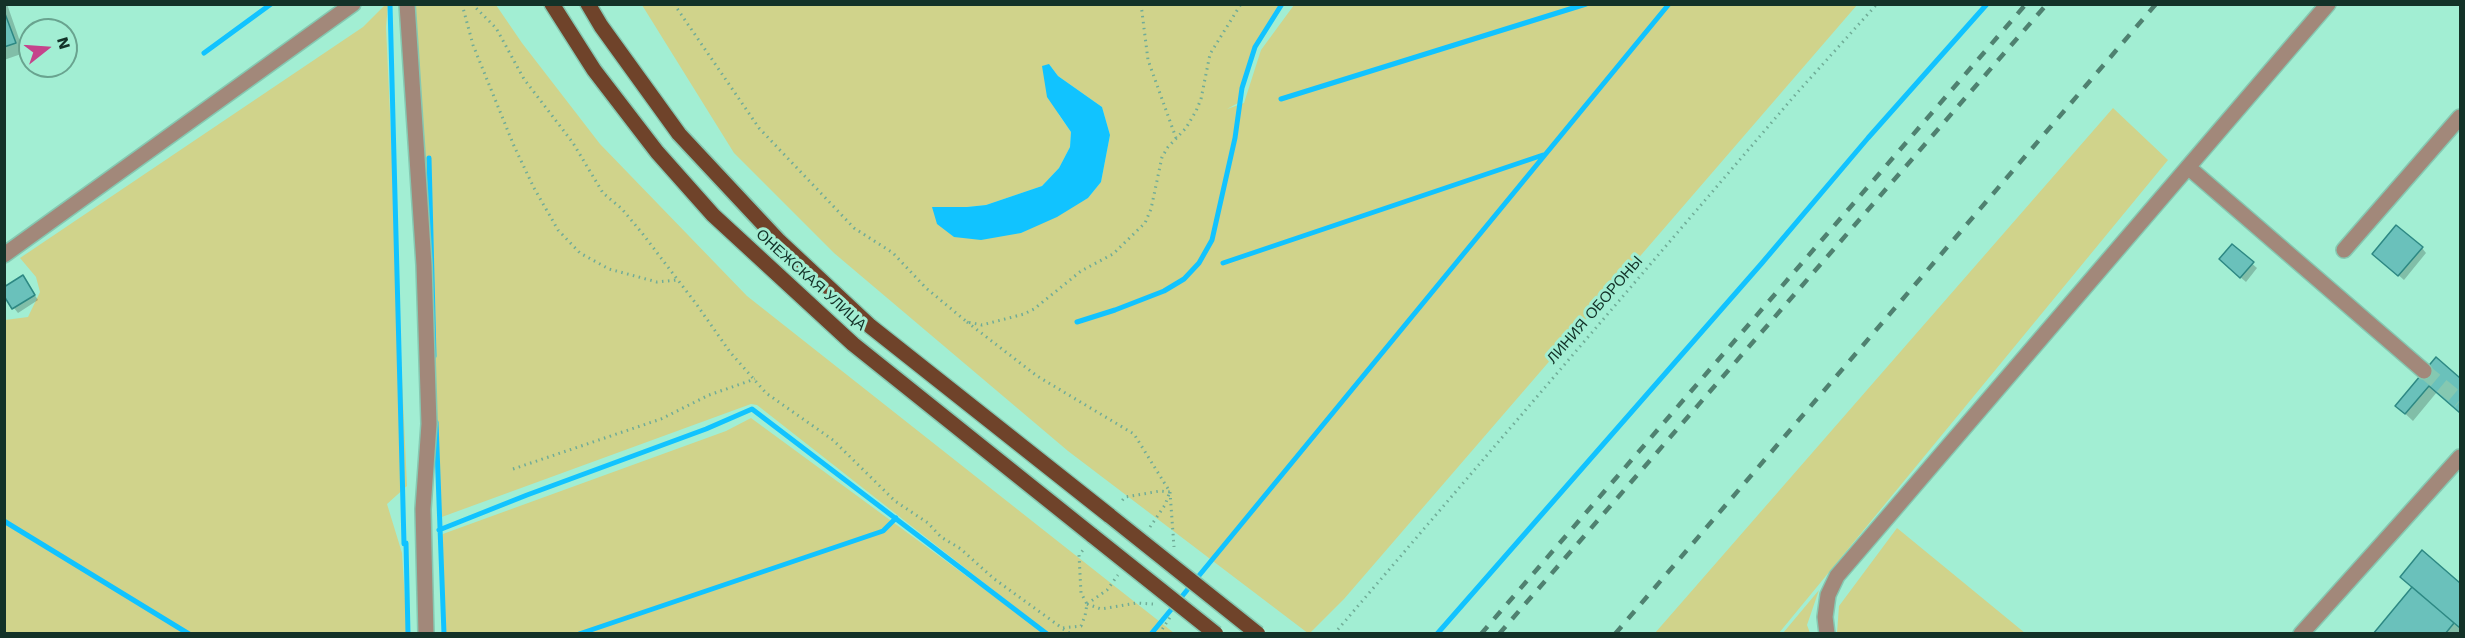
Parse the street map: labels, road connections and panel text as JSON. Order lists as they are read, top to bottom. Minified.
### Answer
{"streets":{"main road":["ОНЕЖСКАЯ УЛИЦА"],"path":["ЛИНИЯ ОБОРОНЫ"]},"north":"right"}
